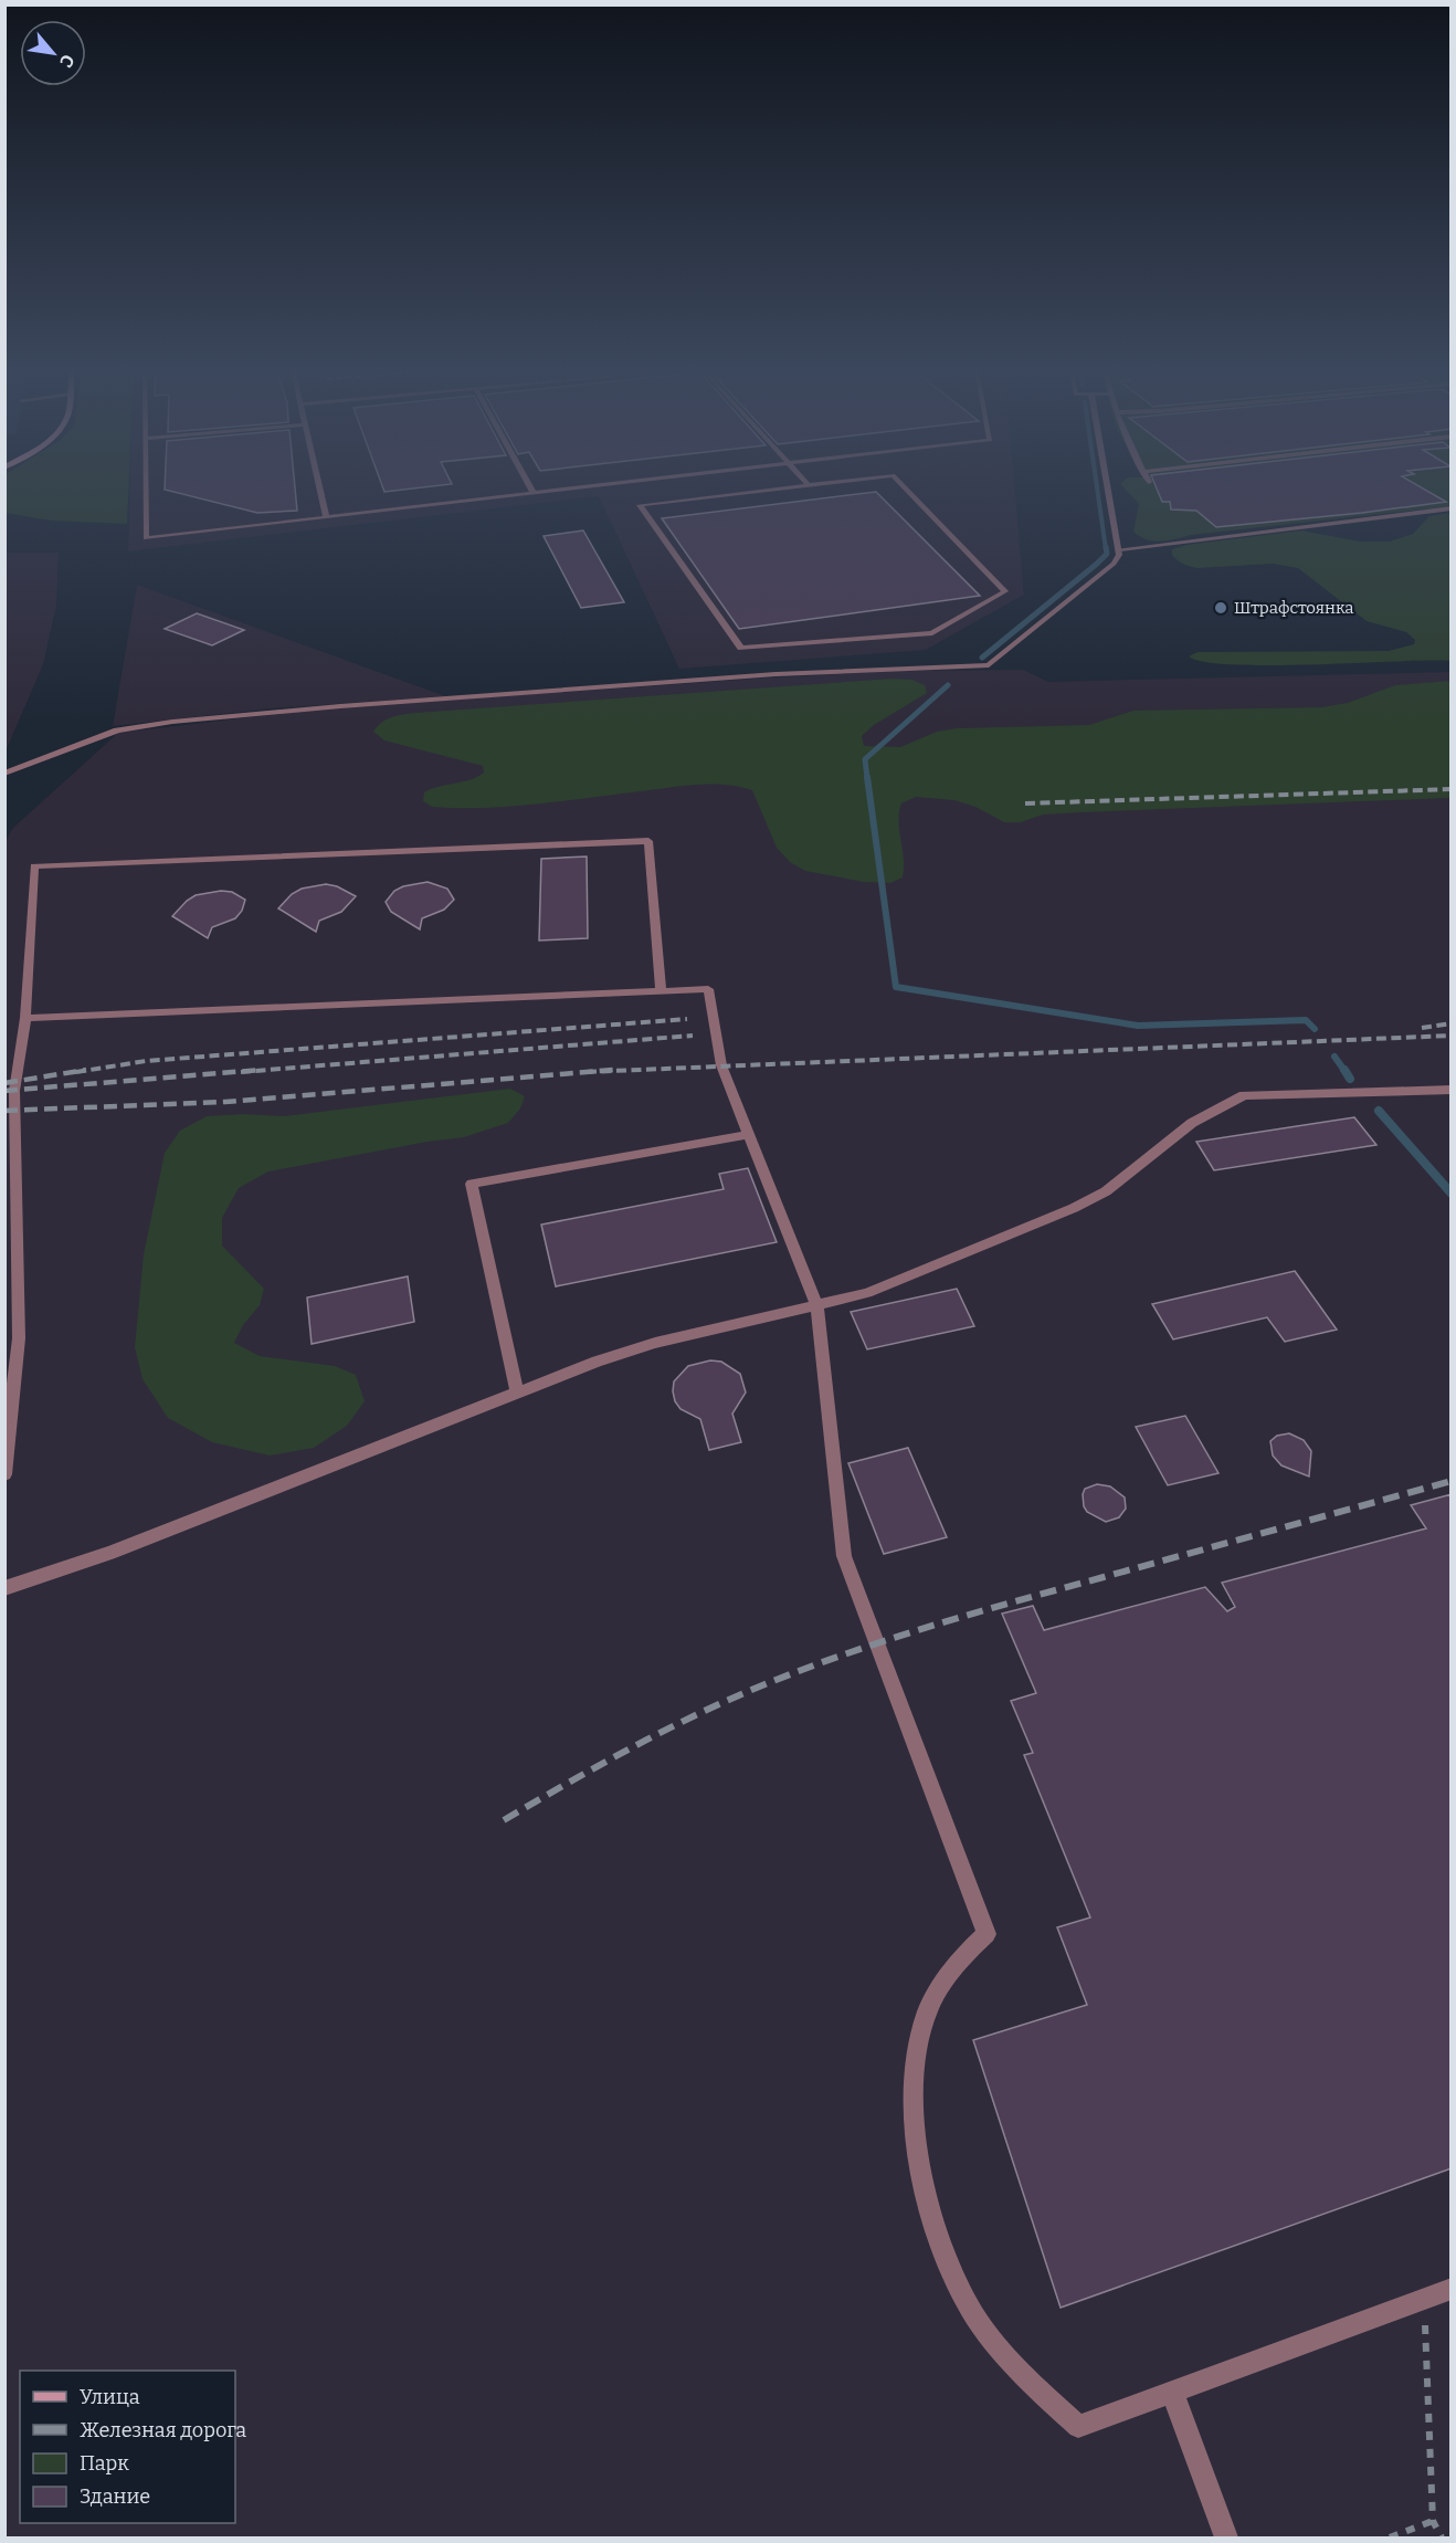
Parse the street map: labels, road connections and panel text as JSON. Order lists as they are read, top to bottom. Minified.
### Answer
{"places":["Штрафстоянка"],"legend":["Улица","Железная дорога","Парк","Здание"],"north":"bottom right"}
